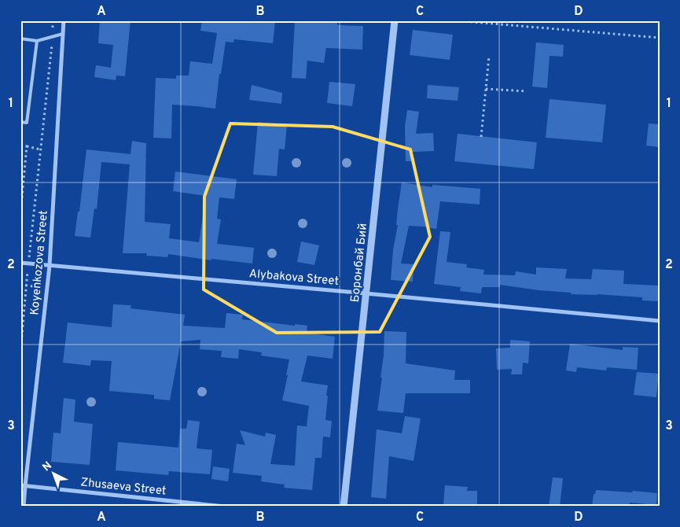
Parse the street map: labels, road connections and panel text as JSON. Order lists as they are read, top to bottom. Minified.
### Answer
{"streets":{"street":["Koyenkozova Street","Боронбай Бий","Alybakova Street","Zhusaeva Street"]},"crossings":[["Koyenkozova Street","Alybakova Street"],["Koyenkozova Street","Zhusaeva Street"],["Боронбай Бий","Alybakova Street"]],"north":"top left","grid":{"columns":["A","B","C","D"],"rows":["1","2","3"]}}
